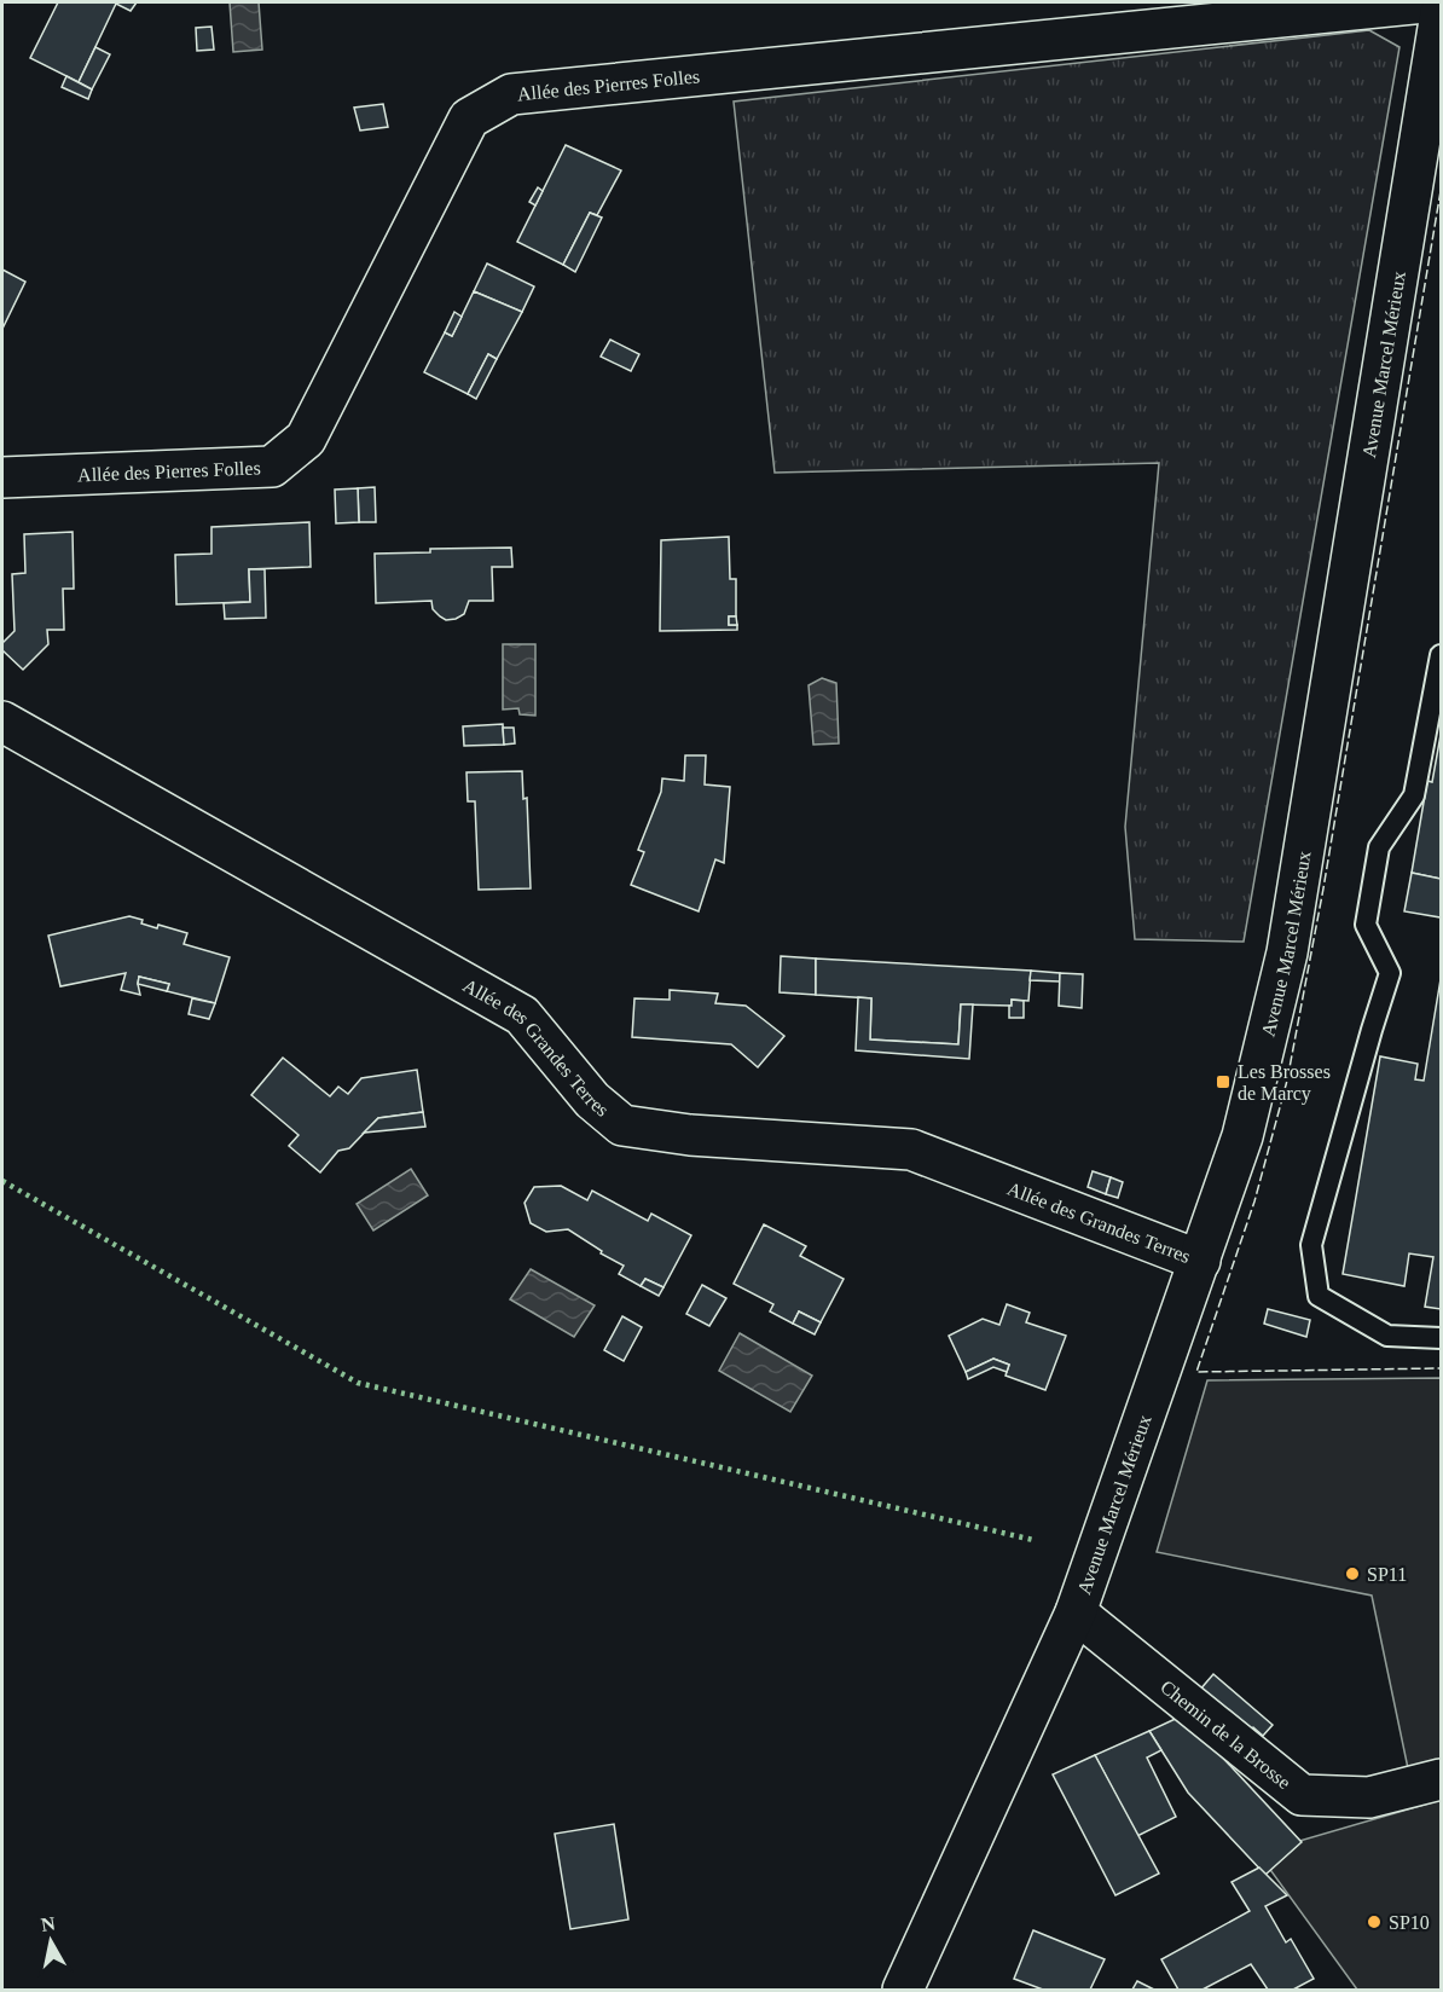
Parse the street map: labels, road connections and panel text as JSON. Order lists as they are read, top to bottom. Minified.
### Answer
{"streets":{"street":["Allée des Pierres Folles","Avenue Marcel Mérieux","Allée des Grandes Terres","Chemin de la Brosse"]},"crossings":[["Avenue Marcel Mérieux","Allée des Grandes Terres"],["Avenue Marcel Mérieux","Chemin de la Brosse"]],"places":{"transit":["Les Brosses de Marcy"],"other":["SP11","SP10"]},"north":"top"}
